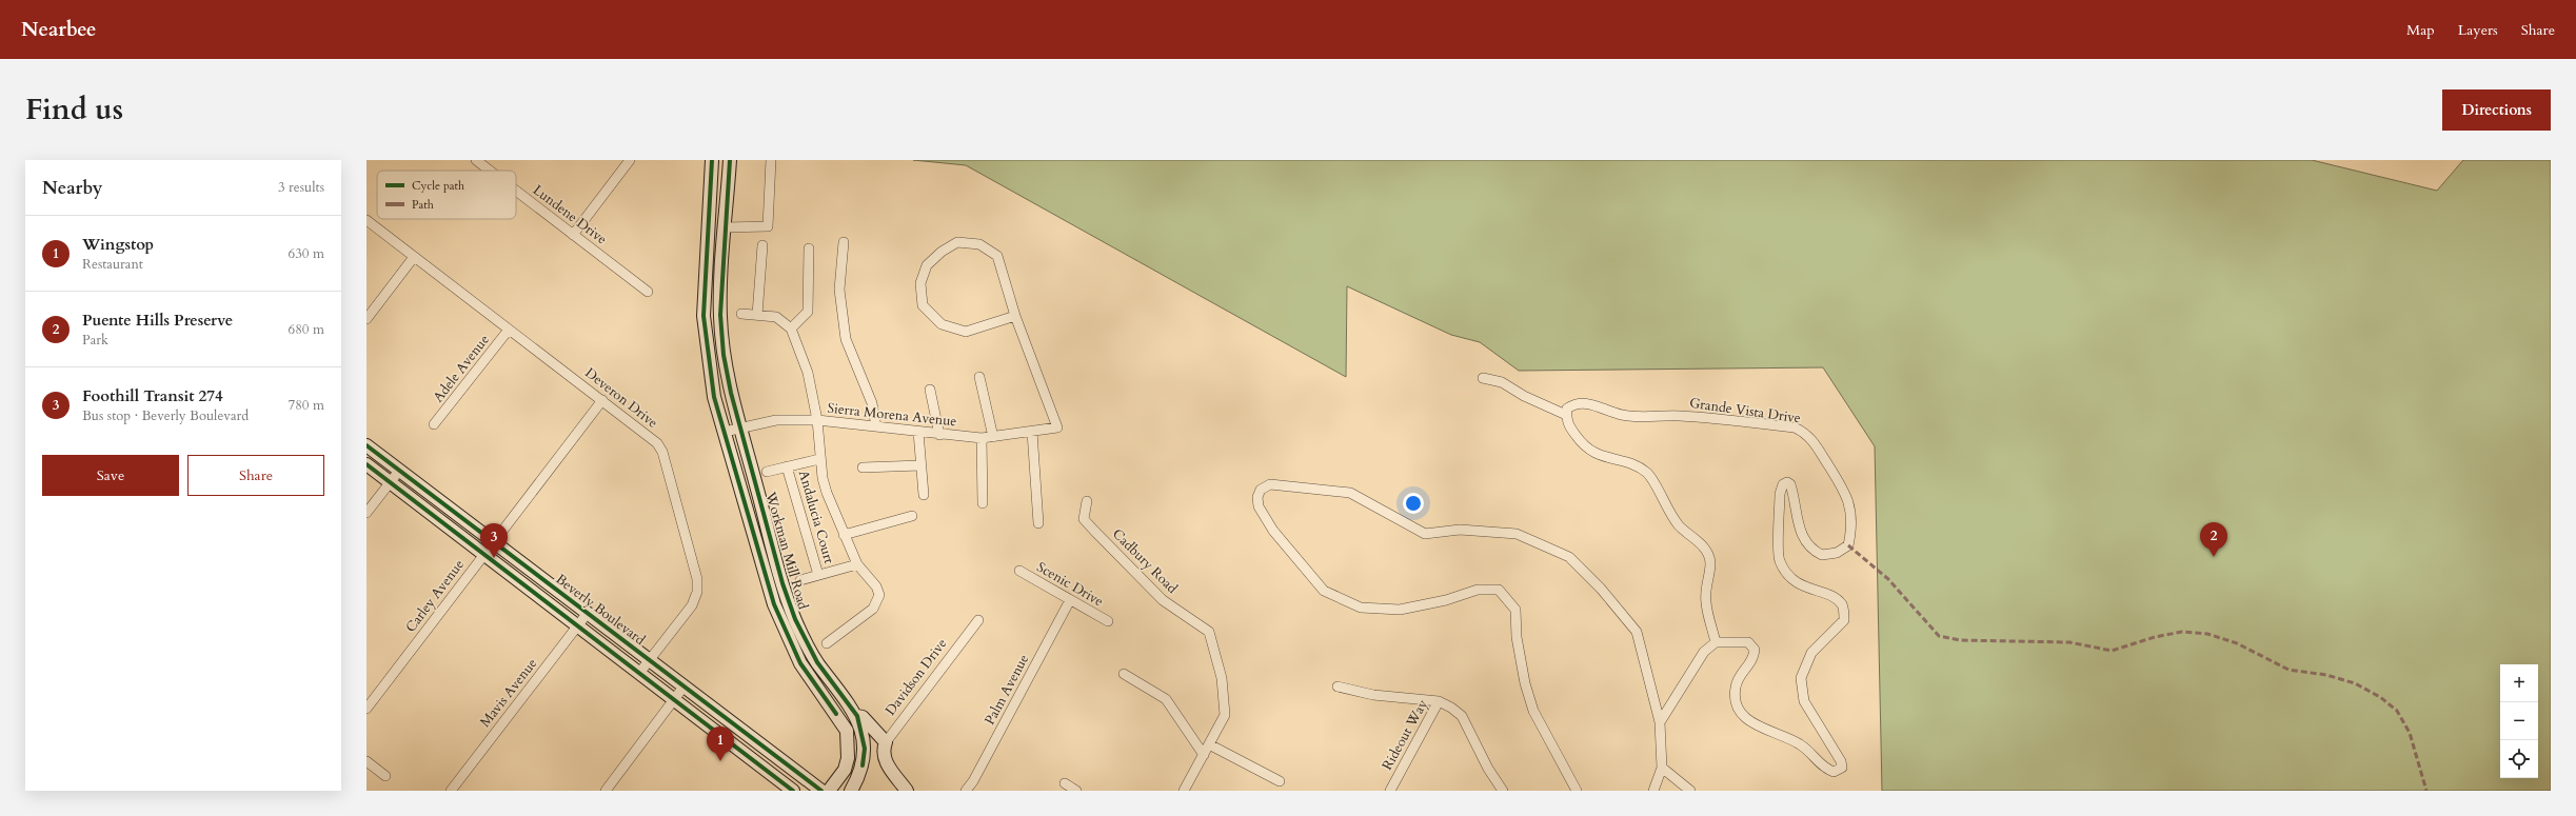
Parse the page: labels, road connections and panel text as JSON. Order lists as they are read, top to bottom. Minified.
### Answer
{"streets":{"main road":["Workman Mill Road","Beverly Boulevard"],"street":["Lundene Drive","Adele Avenue","Deveron Drive","Grande Vista Drive","Sierra Morena Avenue","Andalucia Court","Cadbury Road","Scenic Drive","Carley Avenue","Davidson Drive","Palm Avenue","Mavis Avenue","Rideout Way"]},"crossings":[["Adele Avenue","Deveron Drive"],["Deveron Drive","Carley Avenue"],["Deveron Drive","Beverly Boulevard"],["Sierra Morena Avenue","Workman Mill Road"],["Scenic Drive","Palm Avenue"],["Carley Avenue","Beverly Boulevard"],["Beverly Boulevard","Mavis Avenue"]],"legend":["Cycle path","Path"],"page":{"header":"Nearbee","nav":["Map","Layers","Share"],"title":"Find us","buttons":["Directions",["Save","Share"]],"heading":["Nearby","3 results"],"list":[{"mark":"1","name":"Wingstop","note":"Restaurant","value":"630 m"},{"mark":"2","name":"Puente Hills Preserve","note":"Park","value":"680 m"},{"mark":"3","name":"Foothill Transit 274","note":"Bus stop · Beverly Boulevard","value":"780 m"}],"pins":["2","3","1"],"map_buttons":["+","−"]}}
